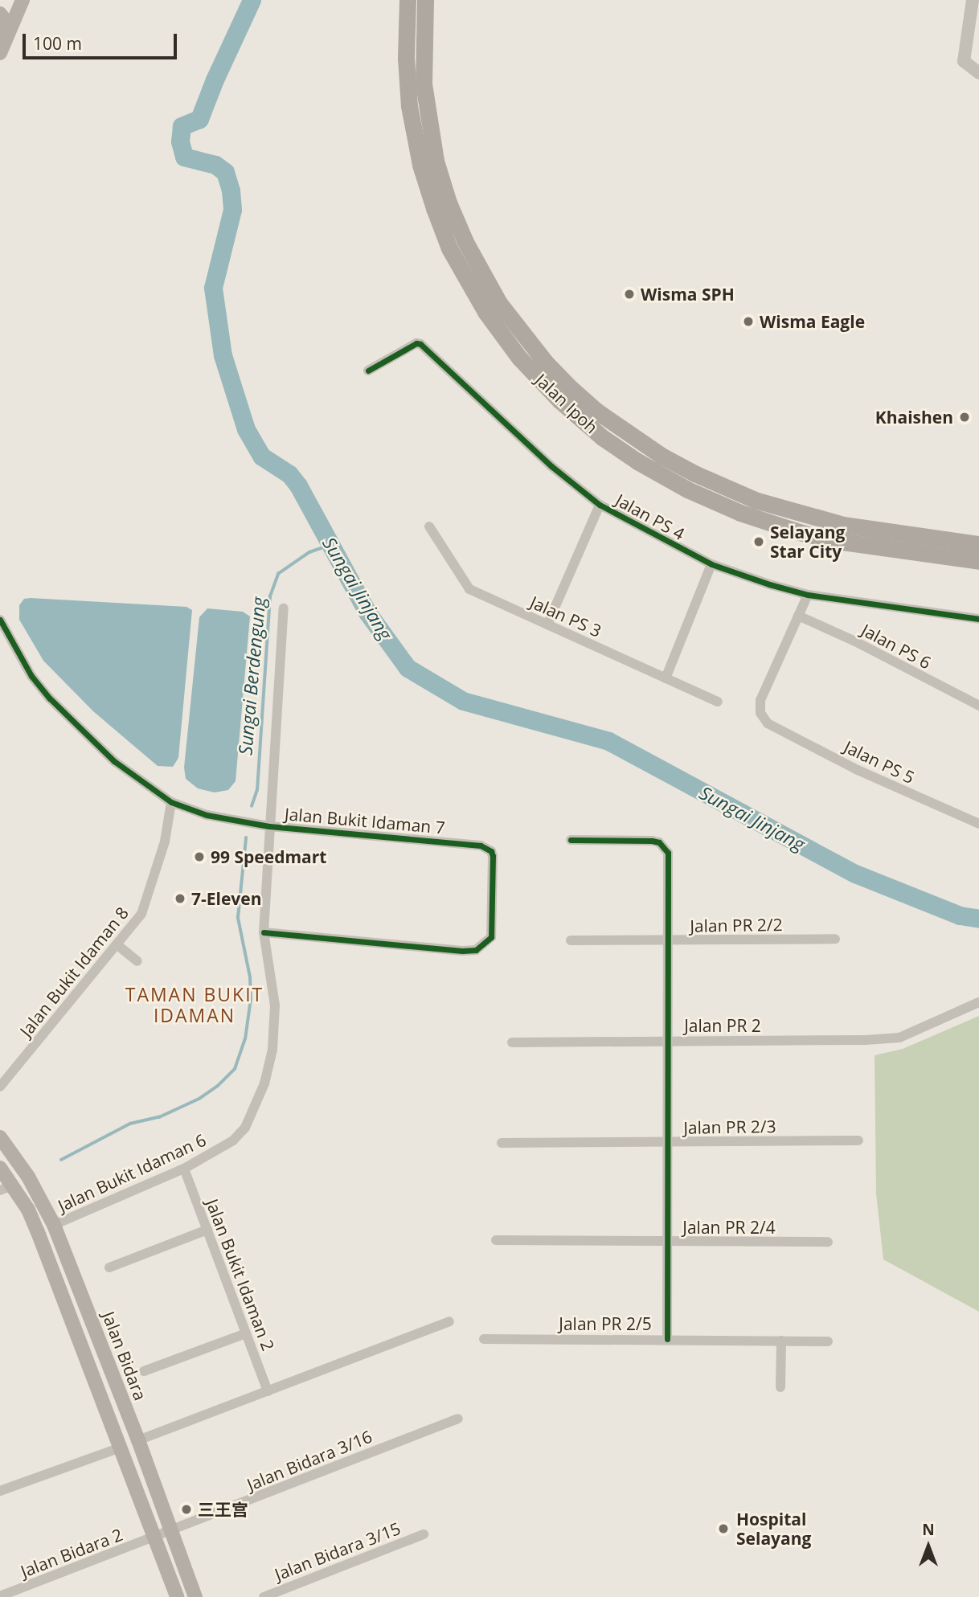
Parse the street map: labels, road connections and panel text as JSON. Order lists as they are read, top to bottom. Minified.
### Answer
{"streets":{"highway":["Jalan Ipoh"],"main road":["Jalan Bidara"],"street":["Jalan PS 4","Jalan PS 3","Jalan PS 6","Jalan PS 5","Jalan Bukit Idaman 7","Jalan PR 2/2","Jalan Bukit Idaman 8","Jalan PR 2","Jalan PR 2/3","Jalan Bukit Idaman 6","Jalan PR 2/4","Jalan Bukit Idaman 2","Jalan PR 2/5","Jalan Bidara 3/16","Jalan Bidara 3/15","Jalan Bidara 2"]},"crossings":[["Jalan PS 6","Jalan PS 5"],["Jalan Bukit Idaman 7","Jalan Bukit Idaman 8"],["Jalan Bukit Idaman 7","Jalan Bukit Idaman 6"],["Jalan Bukit Idaman 6","Jalan Bukit Idaman 2"],["Jalan Bukit Idaman 6","Jalan Bidara"],["Jalan Bidara","Jalan Bidara 3/16"],["Jalan Bidara 3/16","Jalan Bidara 2"]],"districts":["TAMAN BUKIT IDAMAN"],"water":["Sungai Jinjang","Sungai Berdengung"],"places":["Wisma SPH","Wisma Eagle","Khaishen","Selayang Star City","99 Speedmart","7-Eleven","三王宫","Hospital Selayang"],"scale_bar":"100 m","north":"top"}
